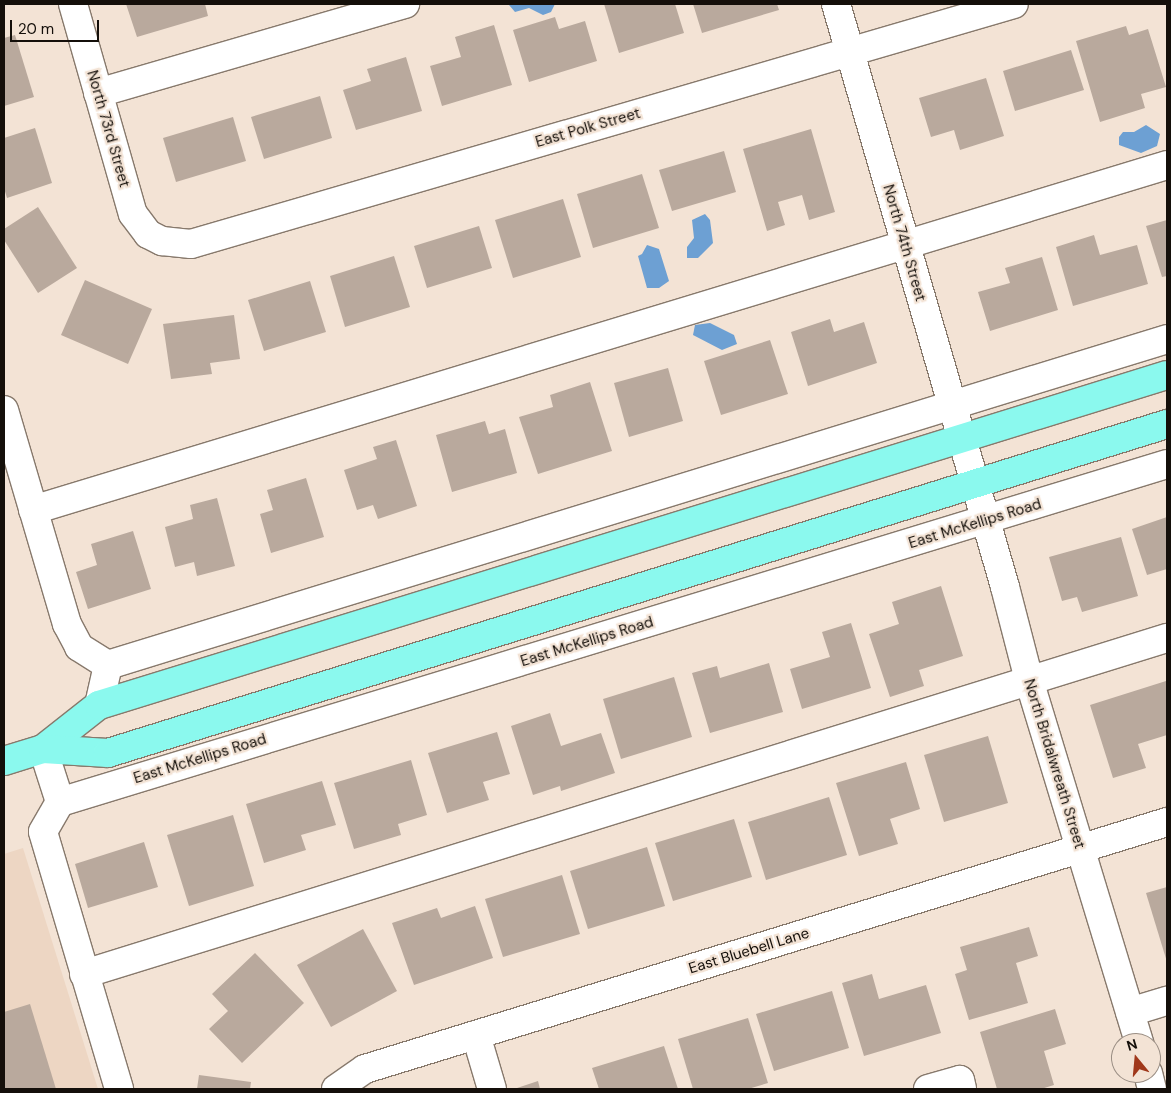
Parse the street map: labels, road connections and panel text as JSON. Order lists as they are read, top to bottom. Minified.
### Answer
{"streets":{"street":["East Polk Street","North 73rd Street","North 74th Street","East McKellips Road","North Bridalwreath Street","East Bluebell Lane"]},"crossings":[["East Polk Street","North 73rd Street"],["East Polk Street","North 74th Street"],["North 74th Street","North Bridalwreath Street"],["East McKellips Road","North Bridalwreath Street"],["North Bridalwreath Street","East Bluebell Lane"]],"scale_bar":"20 m","north":"top"}
